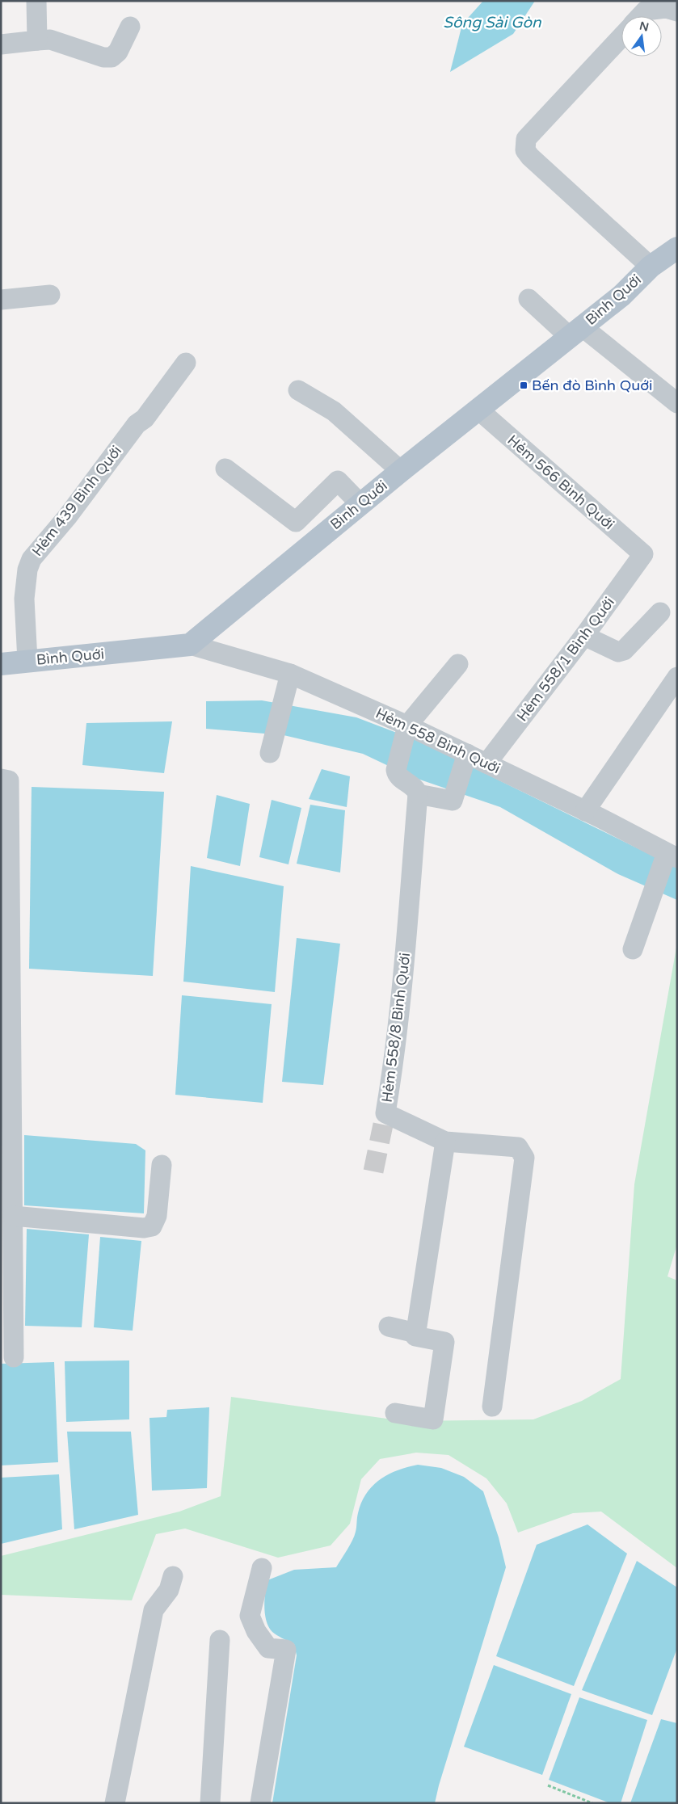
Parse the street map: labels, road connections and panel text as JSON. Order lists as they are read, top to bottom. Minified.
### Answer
{"streets":{"main road":["Bình Quới"],"street":["Hẻm 566 Bình Quới","Hẻm 439 Bình Quới","Hẻm 558/1 Bình Quới","Hẻm 558 Bình Quới","Hẻm 558/8 Bình Quới"]},"crossings":[["Bình Quới","Hẻm 566 Bình Quới"],["Bình Quới","Hẻm 439 Bình Quới"],["Bình Quới","Hẻm 558 Bình Quới"],["Hẻm 566 Bình Quới","Hẻm 558/1 Bình Quới"],["Hẻm 558/1 Bình Quới","Hẻm 558 Bình Quới"]],"water":["Sông Sài Gòn"],"places":{"transit":["Bến đò Bình Quới"]},"north":"top"}
